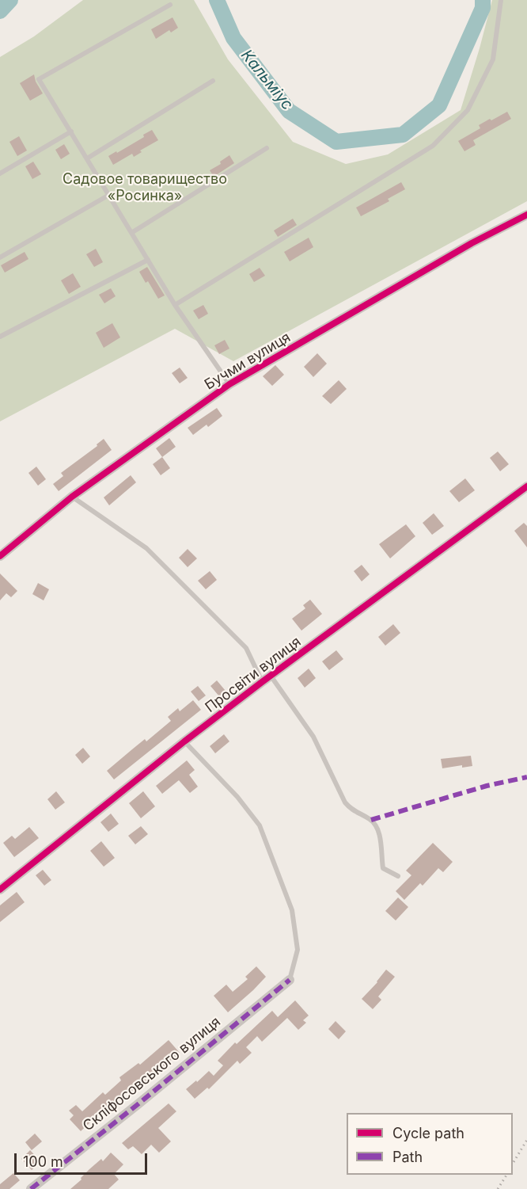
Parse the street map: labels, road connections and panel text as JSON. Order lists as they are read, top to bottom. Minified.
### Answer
{"streets":{"street":["Бучми вулиця","Просвіти вулиця","Скліфосовського вулиця"]},"water":["Кальміус"],"parks":["Садовое товарищество «Росинка»"],"legend":["Cycle path","Path"],"scale_bar":"100 m"}
